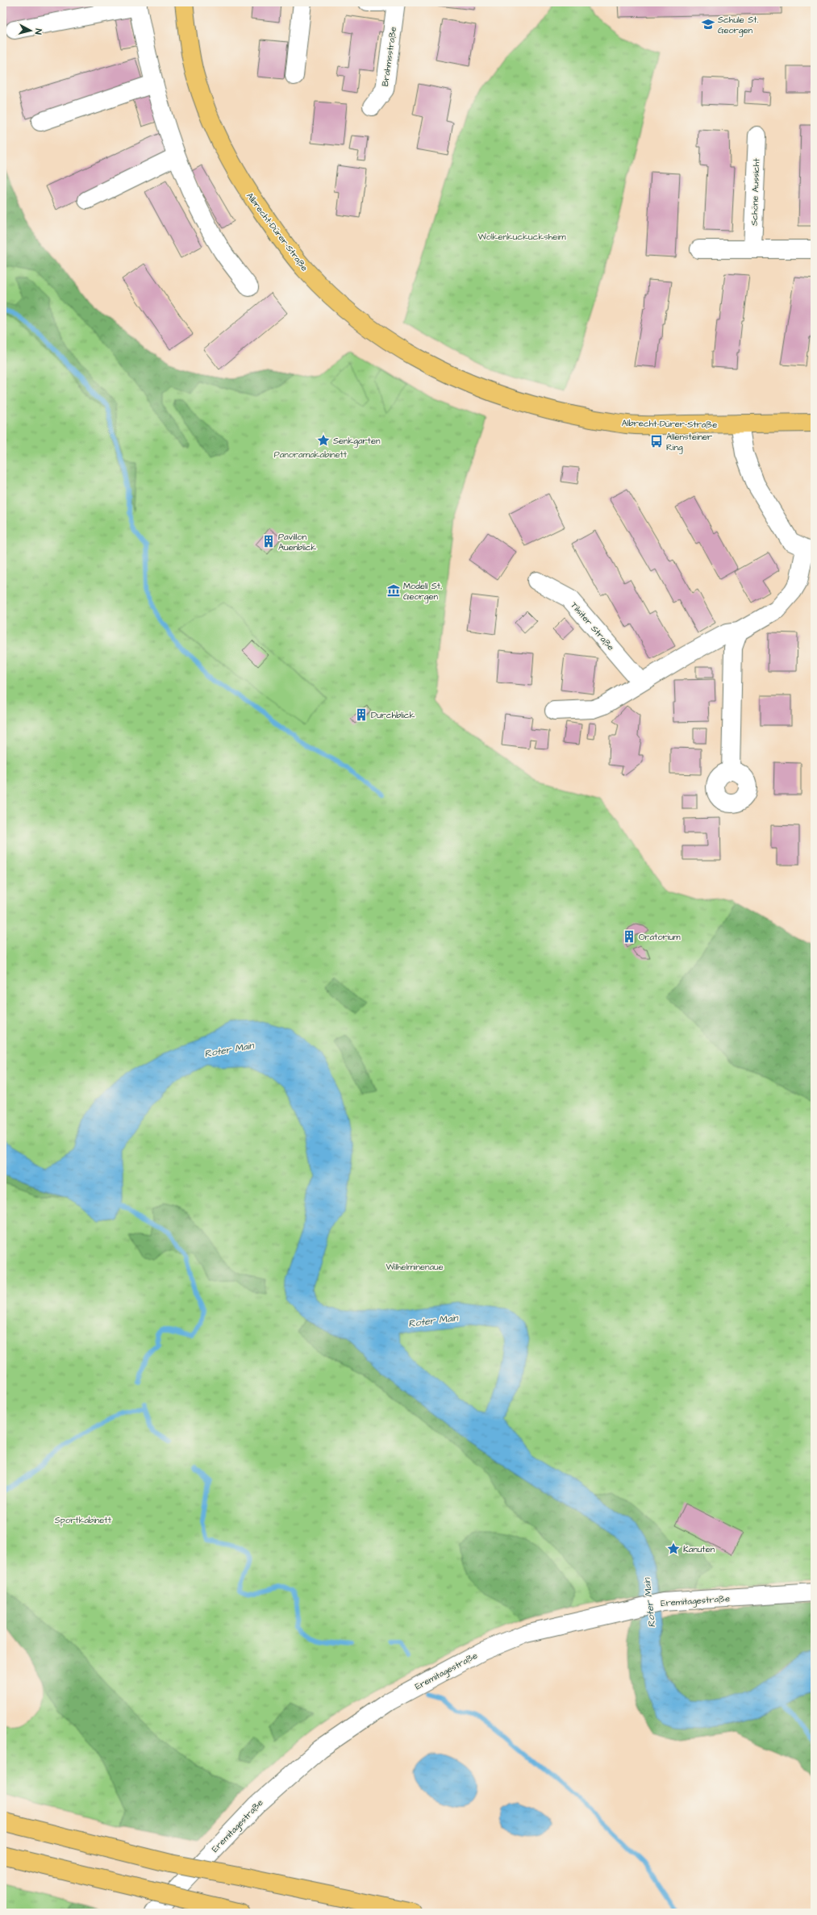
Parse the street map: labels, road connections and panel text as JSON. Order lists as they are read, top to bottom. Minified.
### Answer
{"streets":{"main road":["Albrecht-Dürer-Straße"],"street":["Brahmsstraße","Schöne Aussicht","Tilsiter Straße","Eremitagestraße"]},"water":["Roter Main"],"parks":["Wolkenkuckucksheim","Panoramakabinett","Wilhelminenaue","Sportkabinett"],"places":{"school or university":["Schule St. Georgen"],"place":["Senkgarten","Kanuten"],"bus stop":["Allensteiner Ring"],"building":["Pavillon Auenblick","Durchblick","Oratorium"],"museum":["Modell St. Georgen"]},"north":"right"}
